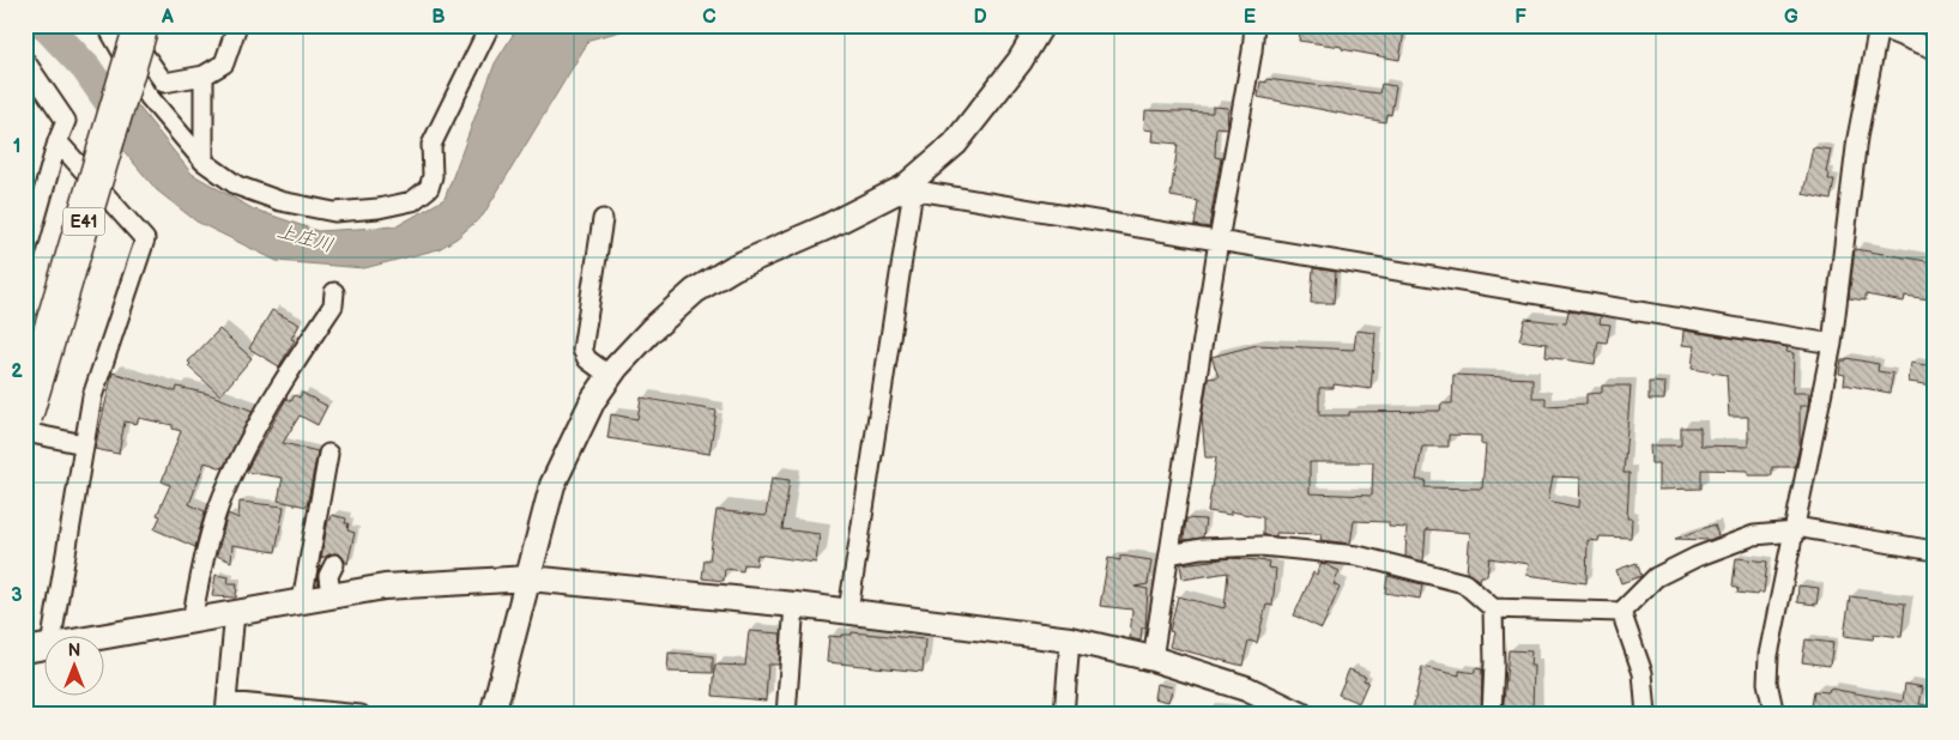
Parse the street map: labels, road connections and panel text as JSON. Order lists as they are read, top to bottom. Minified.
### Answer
{"streets":{"highway":["E41"]},"water":["上庄川"],"north":"top","grid":{"columns":["A","B","C","D","E","F","G"],"rows":["1","2","3"]}}
